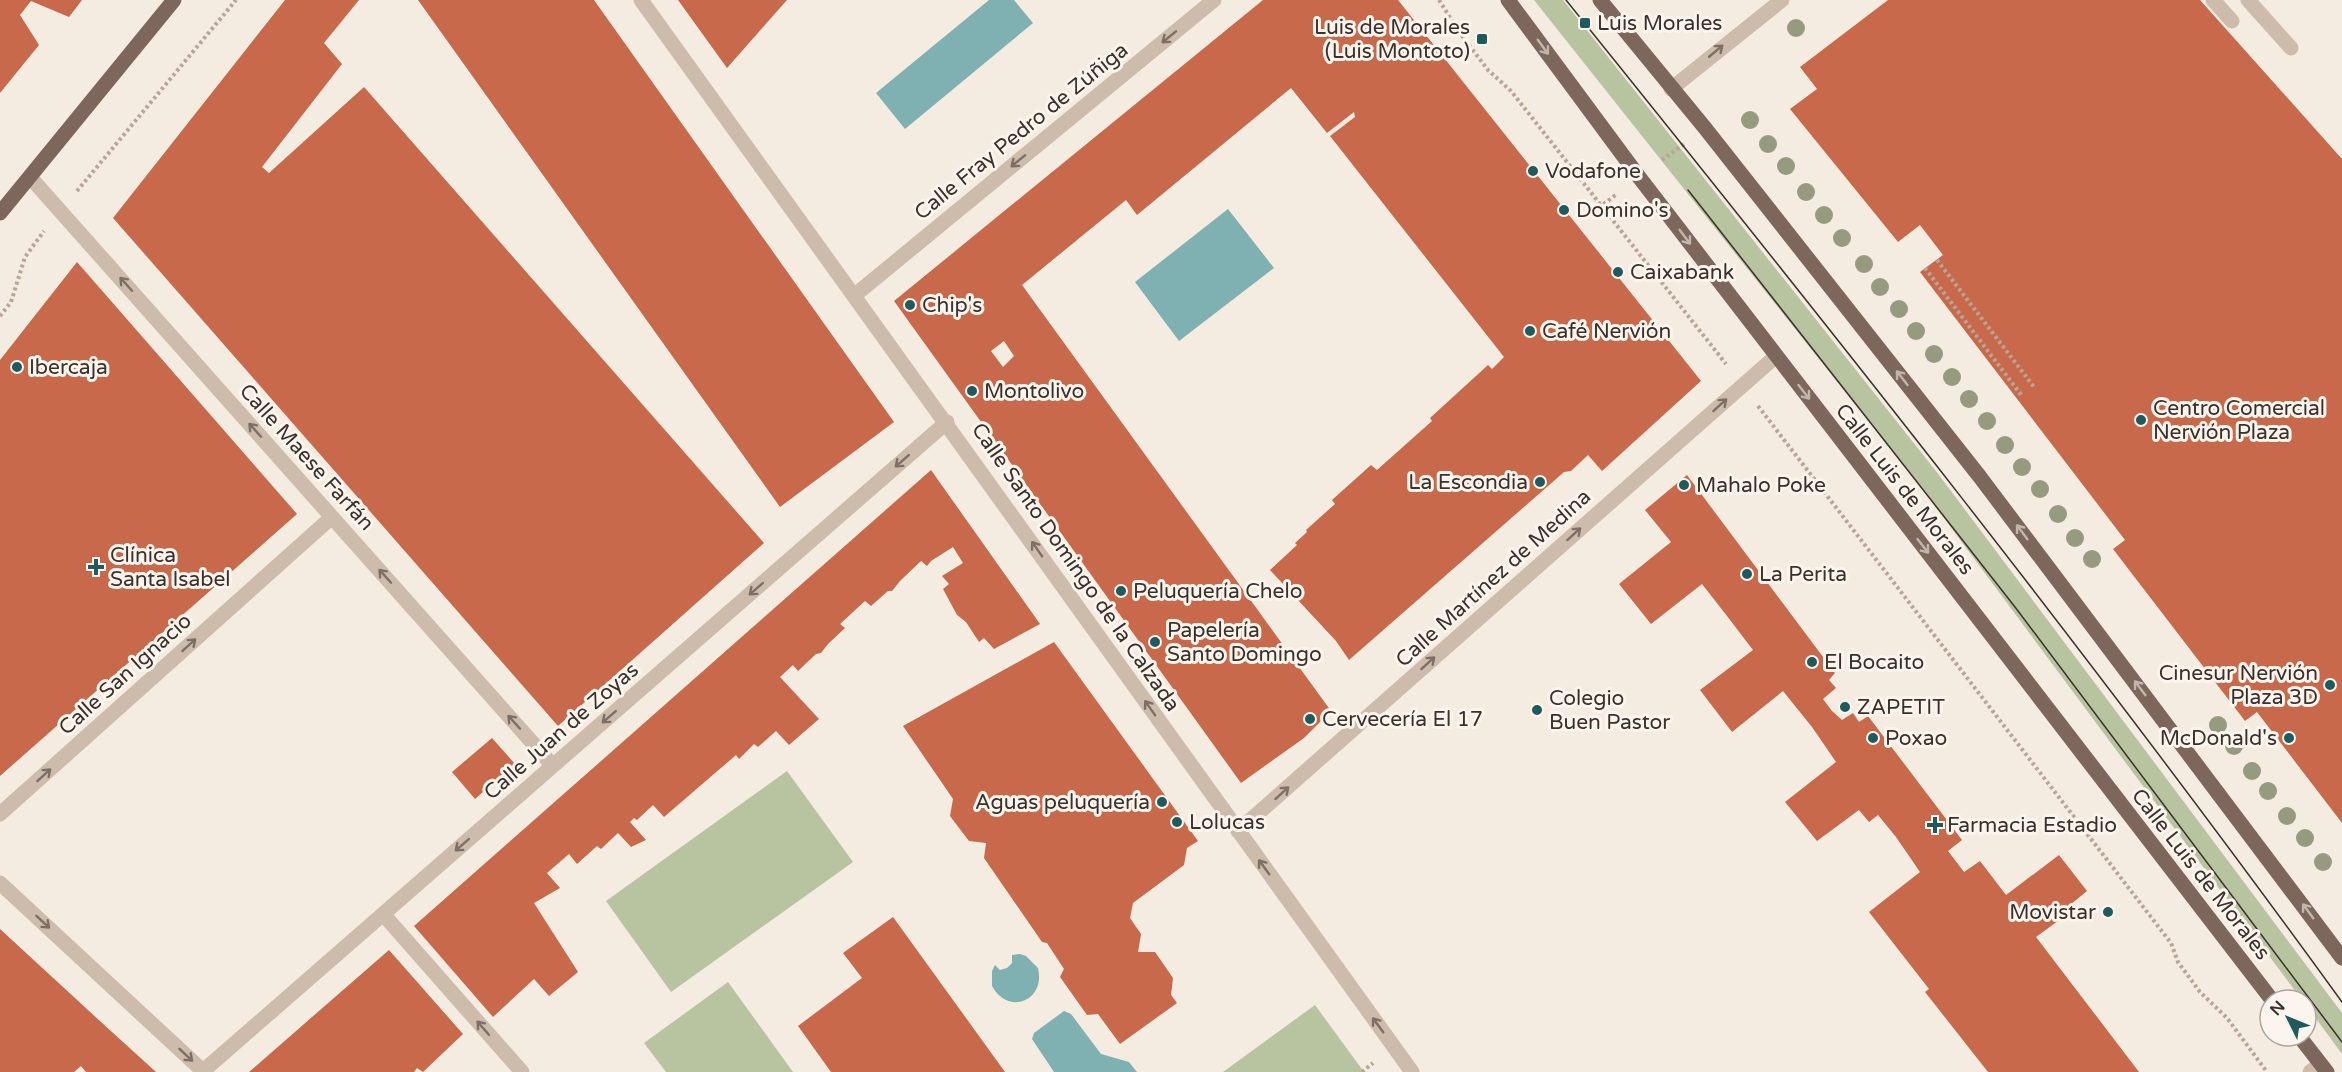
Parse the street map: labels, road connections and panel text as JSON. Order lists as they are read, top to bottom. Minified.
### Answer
{"streets":{"main road":["Calle Luis de Morales"],"street":["Calle Fray Pedro de Zúñiga","Calle Maese Farfán","Calle Santo Domingo de la Calzada","Calle Martínez de Medina","Calle San Ignacio","Calle Juan de Zoyas"]},"crossings":[["Calle Fray Pedro de Zúñiga","Calle Santo Domingo de la Calzada"],["Calle Maese Farfán","Calle San Ignacio"],["Calle Maese Farfán","Calle Juan de Zoyas"],["Calle Luis de Morales","Calle Martínez de Medina"],["Calle Santo Domingo de la Calzada","Calle Martínez de Medina"],["Calle Santo Domingo de la Calzada","Calle Juan de Zoyas"]],"one_way":["Calle Fray Pedro de Zúñiga","Calle Maese Farfán","Calle Santo Domingo de la Calzada","Calle Martínez de Medina","Calle San Ignacio","Calle Juan de Zoyas"],"places":{"transit":["Luis Morales","Luis de Morales (Luis Montoto)"],"other":["Vodafone","Domino's","Caixabank","Chip's","Café Nervión","Ibercaja","Montolivo","Centro Comercial Nervión Plaza","La Escondia","Mahalo Poke","La Perita","Peluquería Chelo","Papelería Santo Domingo","El Bocaito","Cinesur Nervión Plaza 3D","ZAPETIT","Colegio Buen Pastor","Cervecería El 17","Poxao","McDonald's","Aguas peluquería","Lolucas","Movistar"],"health":["Clínica Santa Isabel","Farmacia Estadio"]},"north":"top left"}
